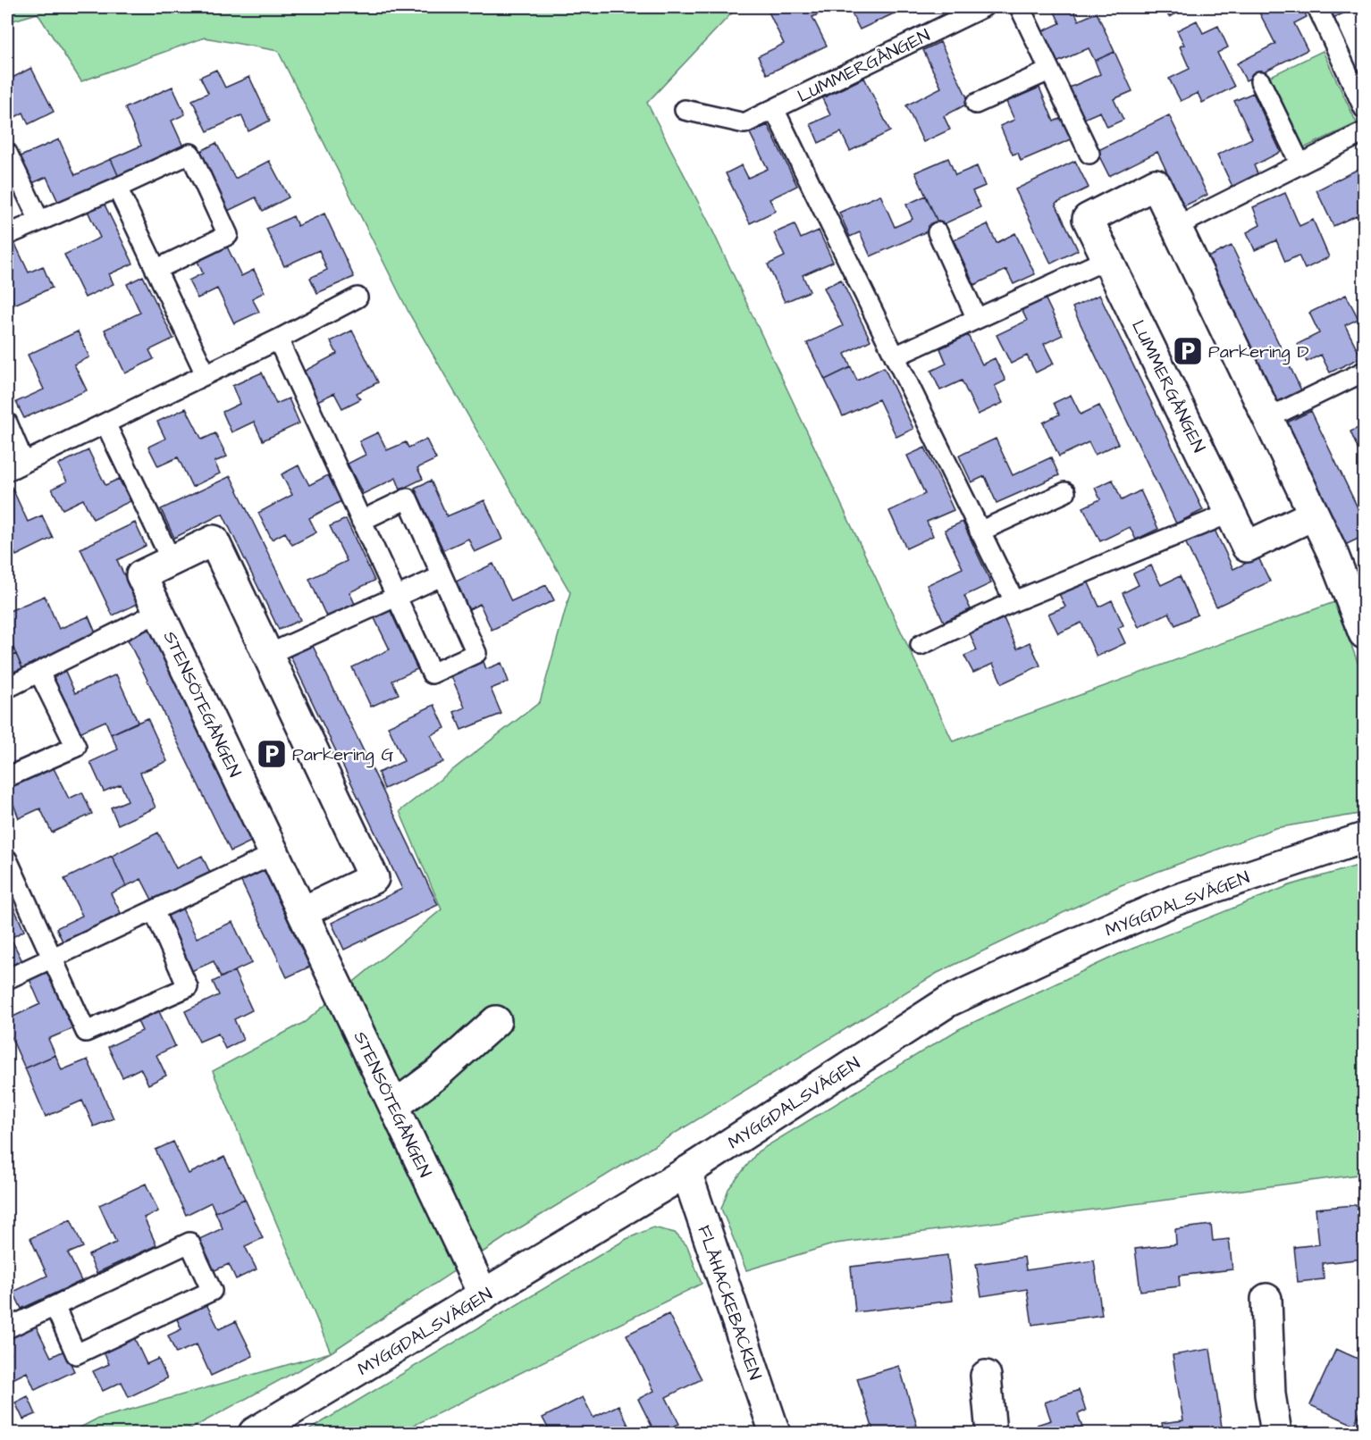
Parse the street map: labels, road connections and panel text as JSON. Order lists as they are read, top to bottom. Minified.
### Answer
{"streets":{"street":["LUMMERGÅNGEN","STENSÖTEGÅNGEN","MYGGDALSVÄGEN","FLÅHACKEBACKEN"]},"crossings":[["STENSÖTEGÅNGEN","MYGGDALSVÄGEN"],["MYGGDALSVÄGEN","FLÅHACKEBACKEN"]],"places":{"parking":["Parkering D","Parkering G"]}}
